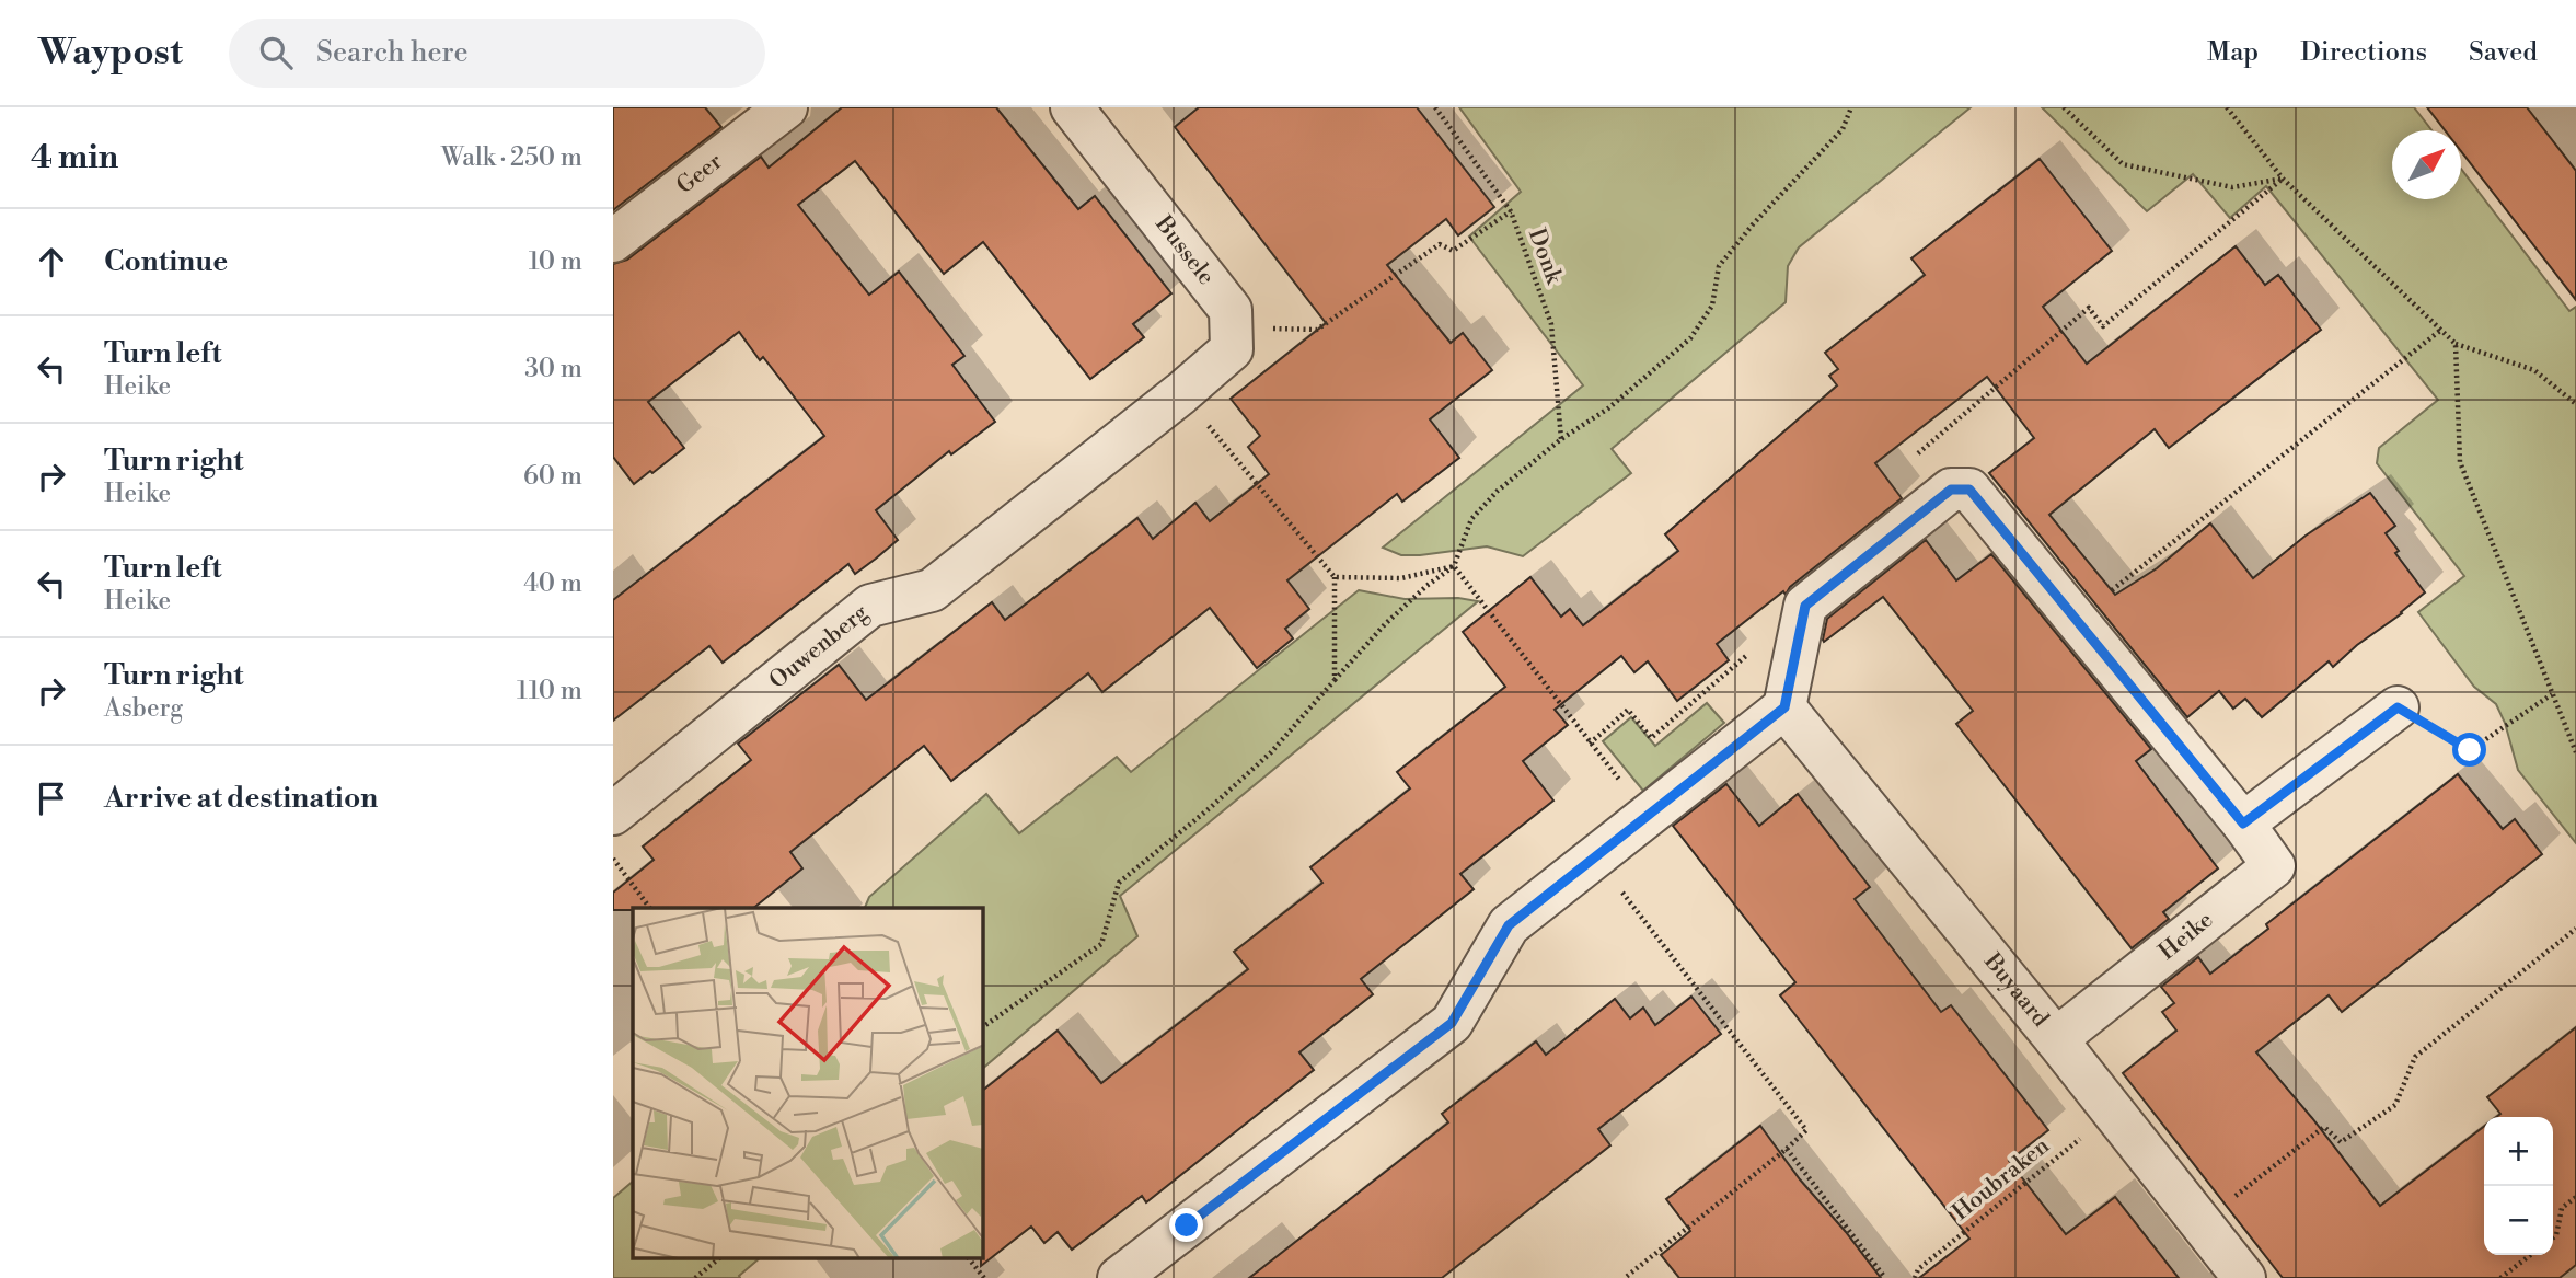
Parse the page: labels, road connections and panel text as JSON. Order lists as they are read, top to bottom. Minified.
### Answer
{"streets":{"street":["Geer","Bussele","Ouwenberg","Heike","Buyaard"],"path":["Donk","Houbraken"]},"crossings":[["Heike","Buyaard"],["Buyaard","Houbraken"]],"north":"top right","page":{"header":"Waypost","search":"Search here","nav":["Map","Directions","Saved"],"heading":["4 min","Walk · 250 m"],"list":[["Continue","10 m"],["Turn left","Heike","30 m"],["Turn right","Heike","60 m"],["Turn left","Heike","40 m"],["Turn right","Asberg","110 m"],"Arrive at destination"],"map_buttons":["+","−"]}}
